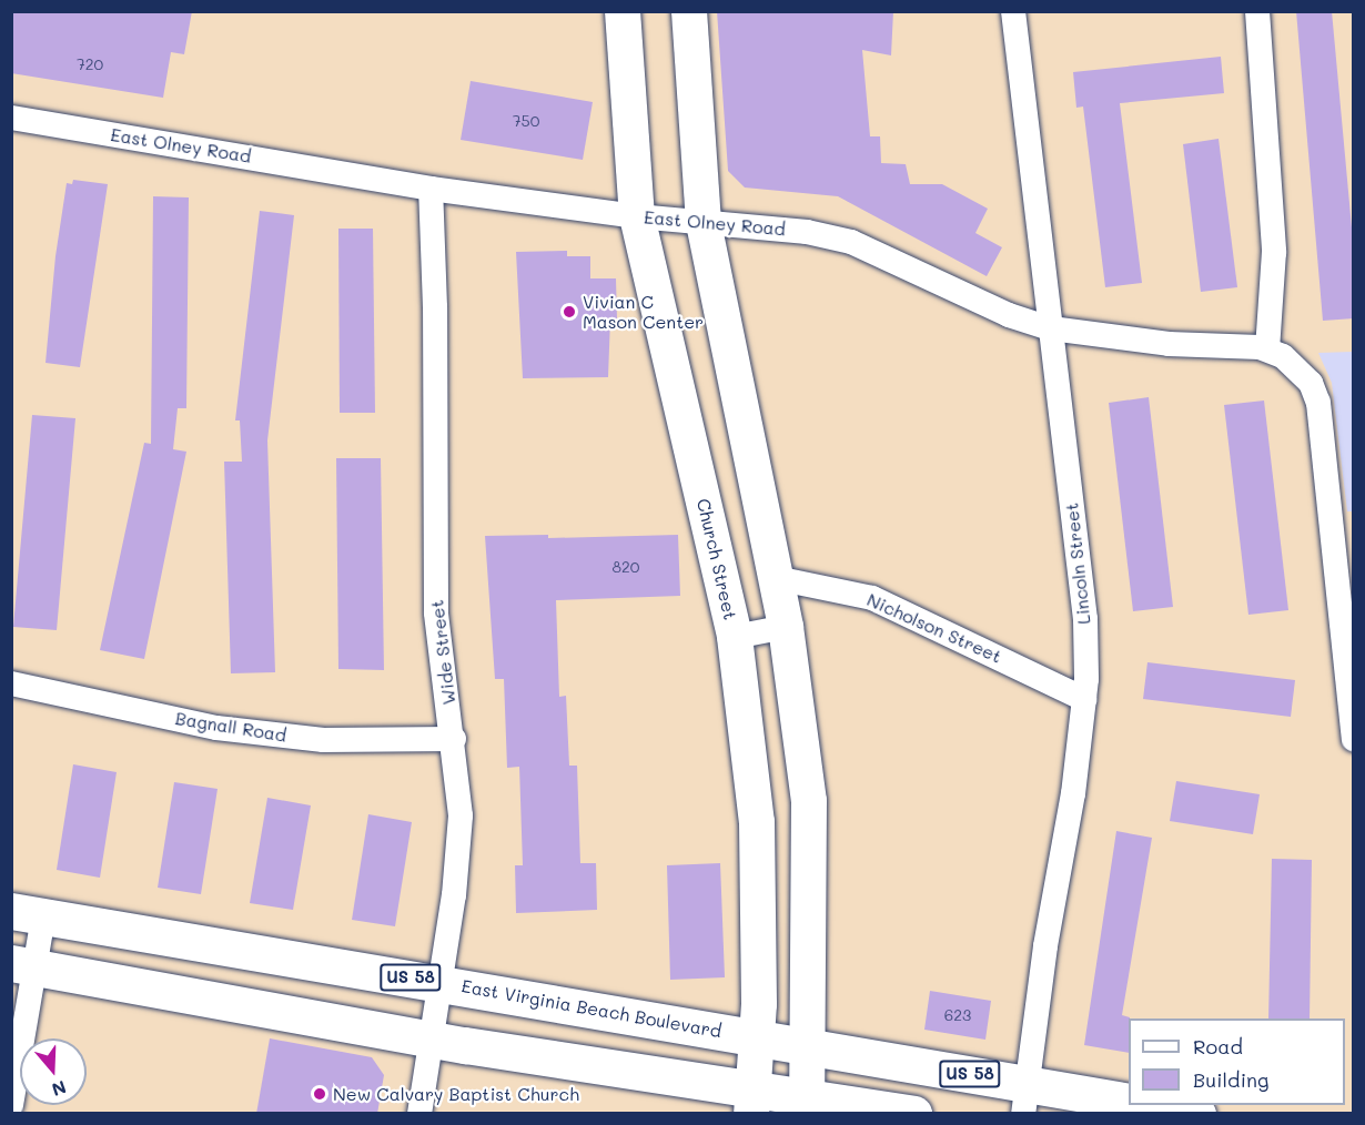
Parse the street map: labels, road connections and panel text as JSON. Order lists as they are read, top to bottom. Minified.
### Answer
{"streets":{"main road":["Church Street","US 58","East Virginia Beach Boulevard"],"street":["East Olney Road","Lincoln Street","Nicholson Street","Wide Street","Bagnall Road"]},"crossings":[["East Olney Road","Church Street"],["East Olney Road","Lincoln Street"],["East Olney Road","Wide Street"],["Church Street","East Virginia Beach Boulevard"],["Lincoln Street","Nicholson Street"],["Lincoln Street","East Virginia Beach Boulevard"],["Wide Street","Bagnall Road"],["Wide Street","East Virginia Beach Boulevard"]],"places":["Vivian C Mason Center","New Calvary Baptist Church"],"house_numbers":["720","750","820","623"],"legend":["Road","Building"],"north":"bottom"}
